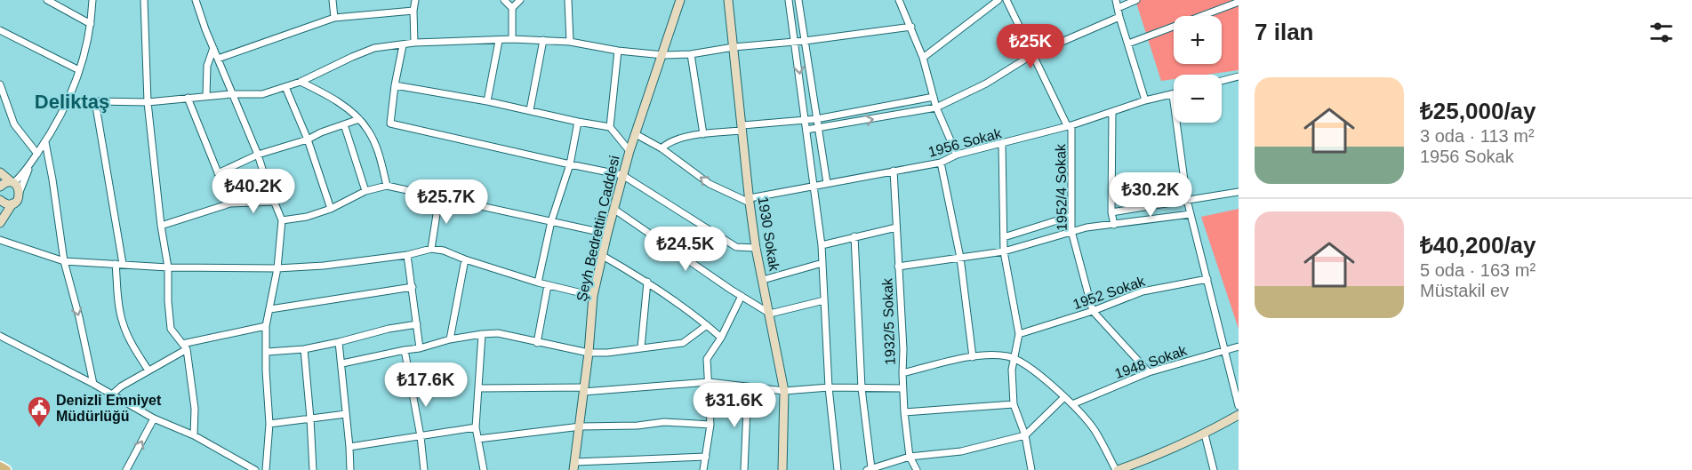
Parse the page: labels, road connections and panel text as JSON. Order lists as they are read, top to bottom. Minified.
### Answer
{"streets":{"street":["1956 Sokak","1952/4 Sokak","Şeyh Bedrettin Caddesi","1930 Sokak","1952 Sokak","1932/5 Sokak","1948 Sokak"]},"crossings":[["1956 Sokak","1952/4 Sokak"],["1956 Sokak","1930 Sokak"],["1956 Sokak","1932/5 Sokak"],["1952/4 Sokak","1952 Sokak"]],"districts":["Deliktaş"],"places":{"public building":["Denizli Emniyet Müdürlüğü"]},"page":{"heading":"7 ilan","map_buttons":["+","−"],"price":["₺25K","₺40.2K","₺30.2K","₺25.7K","₺24.5K","₺17.6K","₺31.6K"],"list":[{"name":"₺25,000/ay","note":"3 oda · 113 m² · 1956 Sokak"},{"name":"₺40,200/ay","note":"5 oda · 163 m² · Müstakil ev"}]}}
